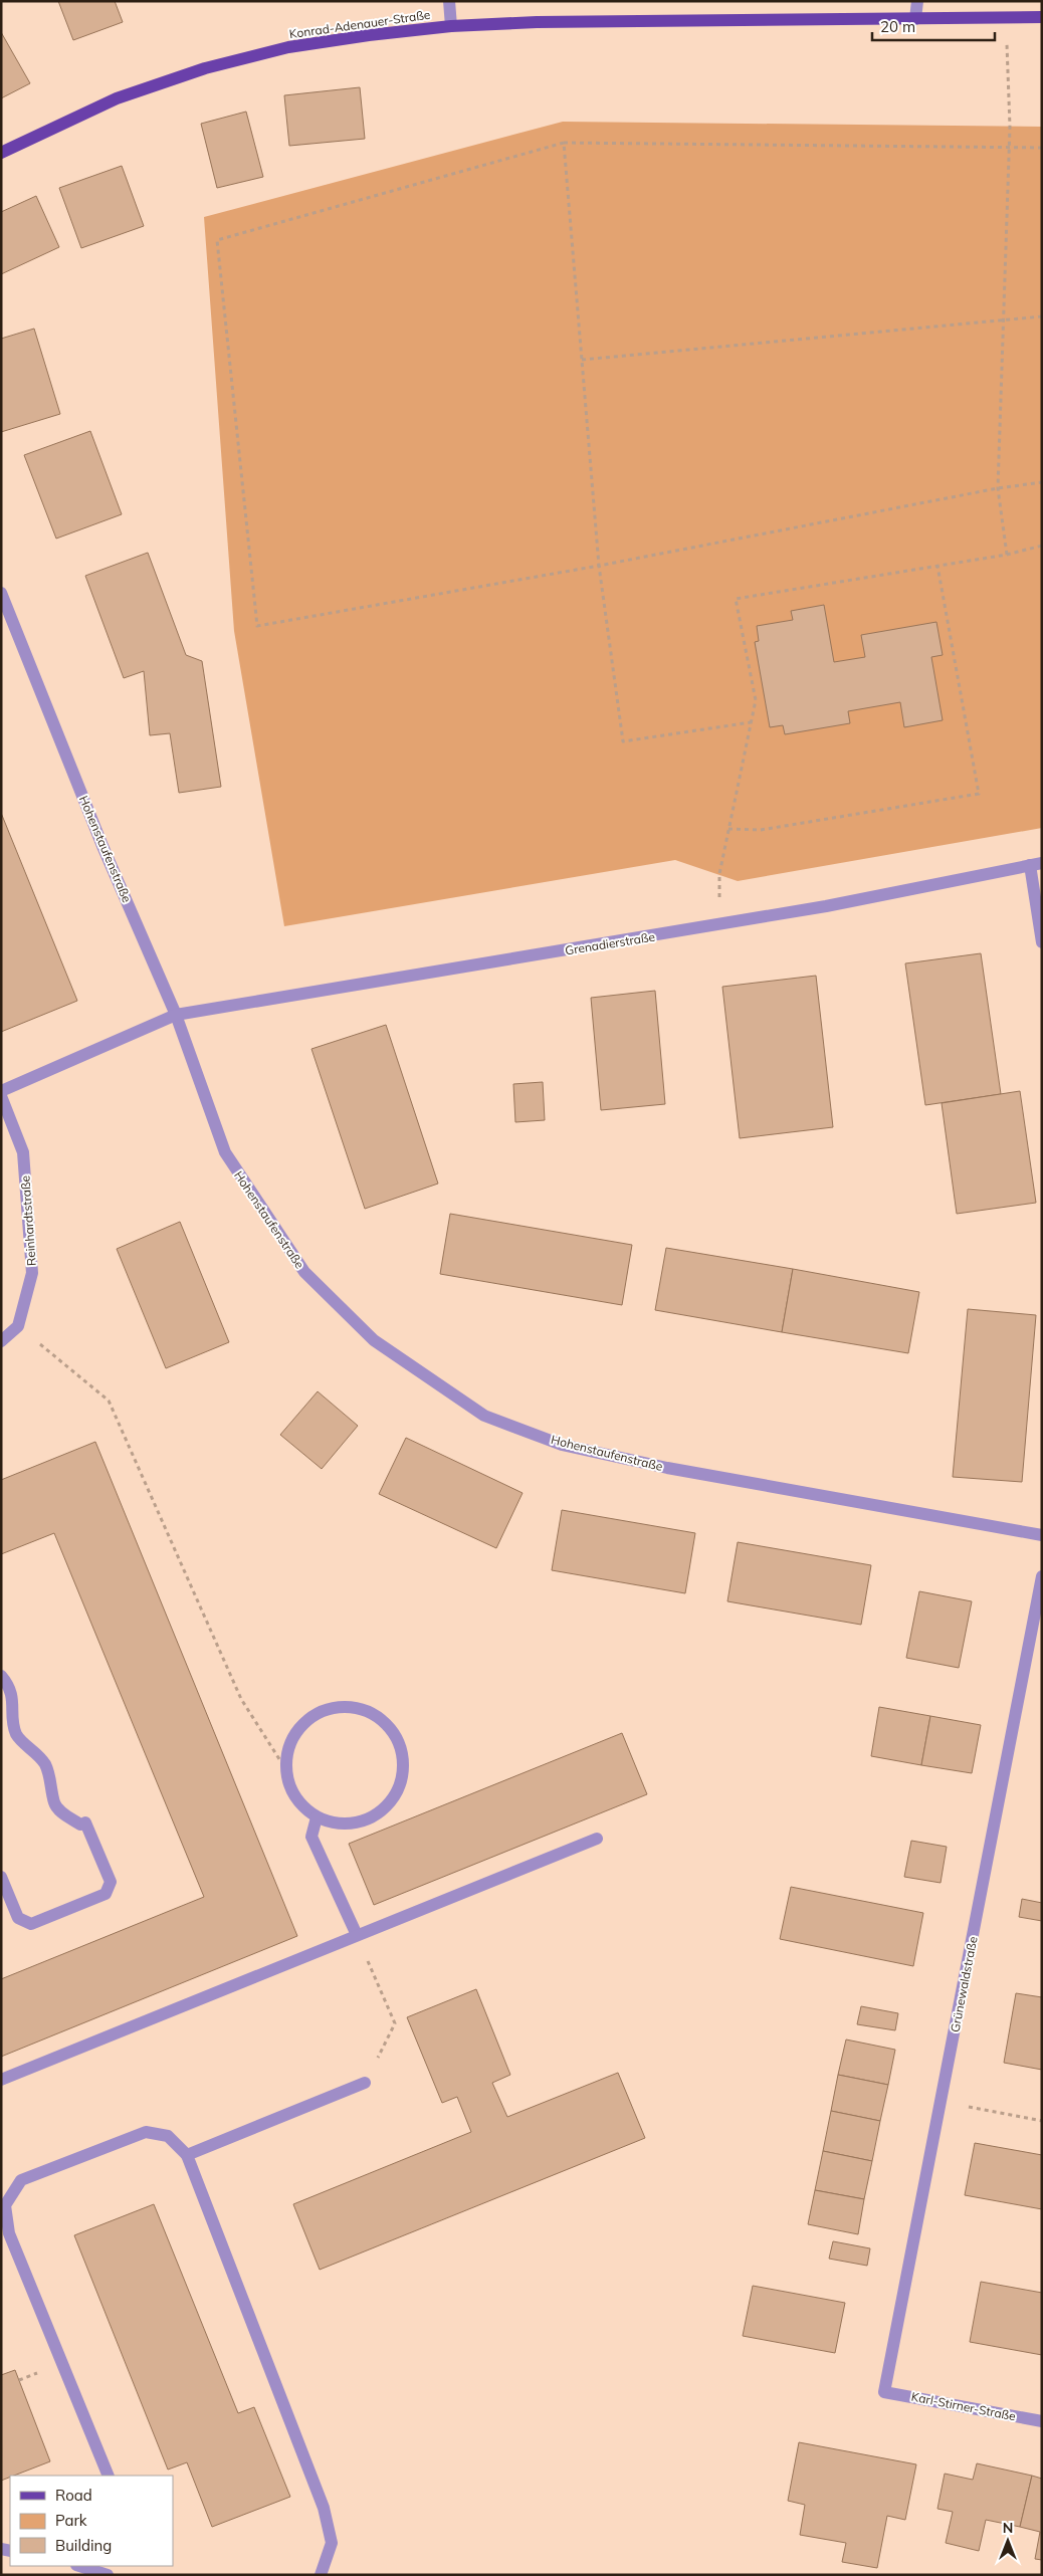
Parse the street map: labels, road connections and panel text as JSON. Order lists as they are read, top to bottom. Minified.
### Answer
{"streets":{"main road":["Konrad-Adenauer-Straße"],"street":["Hohenstaufenstraße","Grenadierstraße","Reinhardtstraße","Grünewaldstraße","Karl-Stirner-Straße"]},"crossings":[["Hohenstaufenstraße","Grenadierstraße"],["Grünewaldstraße","Karl-Stirner-Straße"]],"legend":["Road","Park","Building"],"scale_bar":"20 m","north":"top"}
